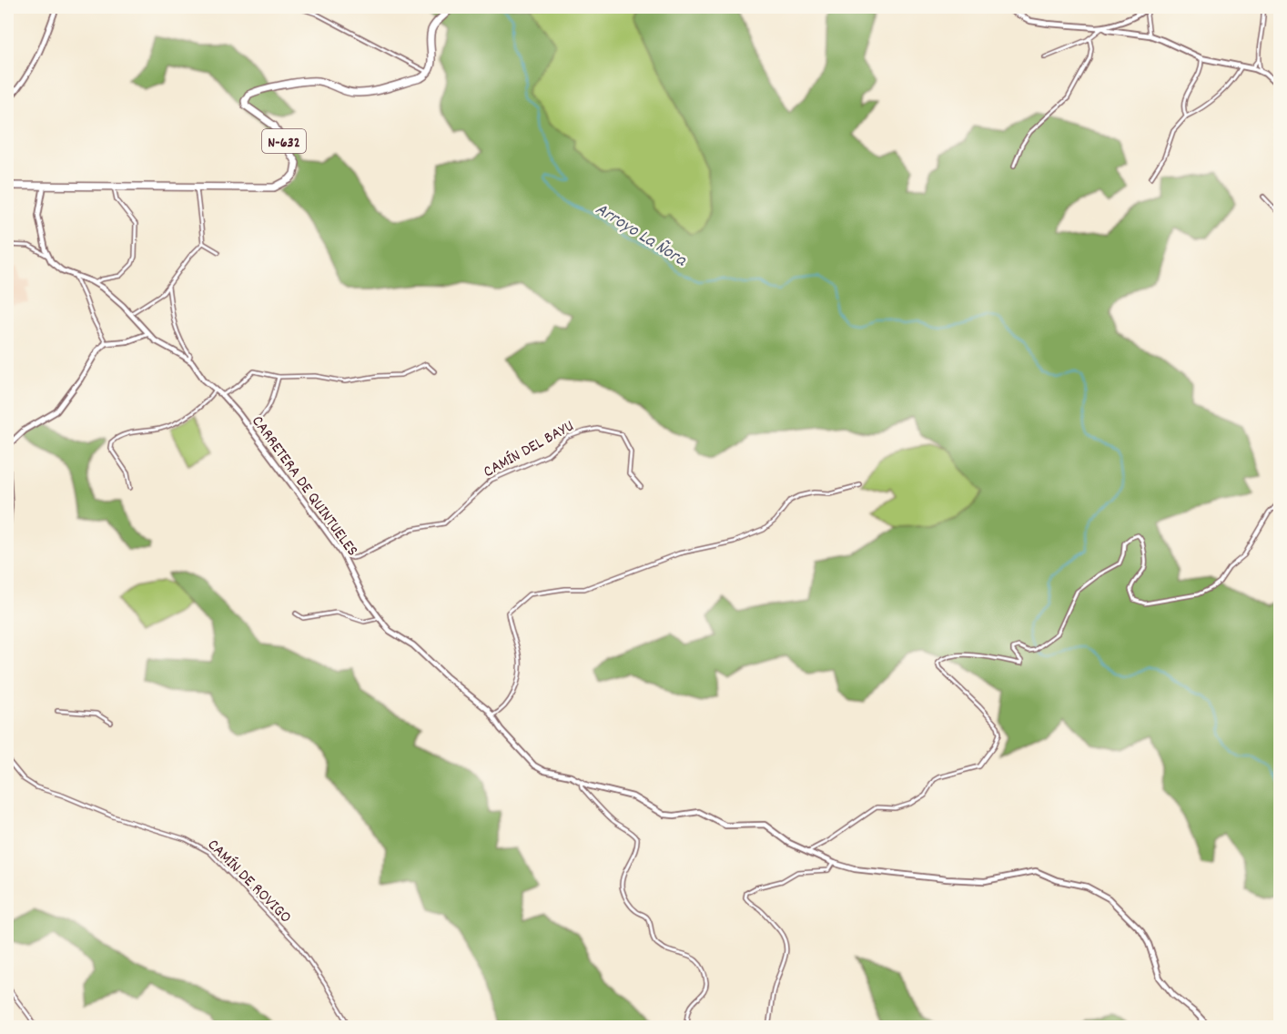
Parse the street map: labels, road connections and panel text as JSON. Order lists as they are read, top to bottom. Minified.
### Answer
{"streets":{"highway":["N-632"],"street":["CAMÍN DEL BAYU","CARRETERA DE QUINTUELES","CAMÍN DE ROVIGO"]},"crossings":[["N-632","CARRETERA DE QUINTUELES"],["CAMÍN DEL BAYU","CARRETERA DE QUINTUELES"]],"water":["Arroyo La Ñora"]}
